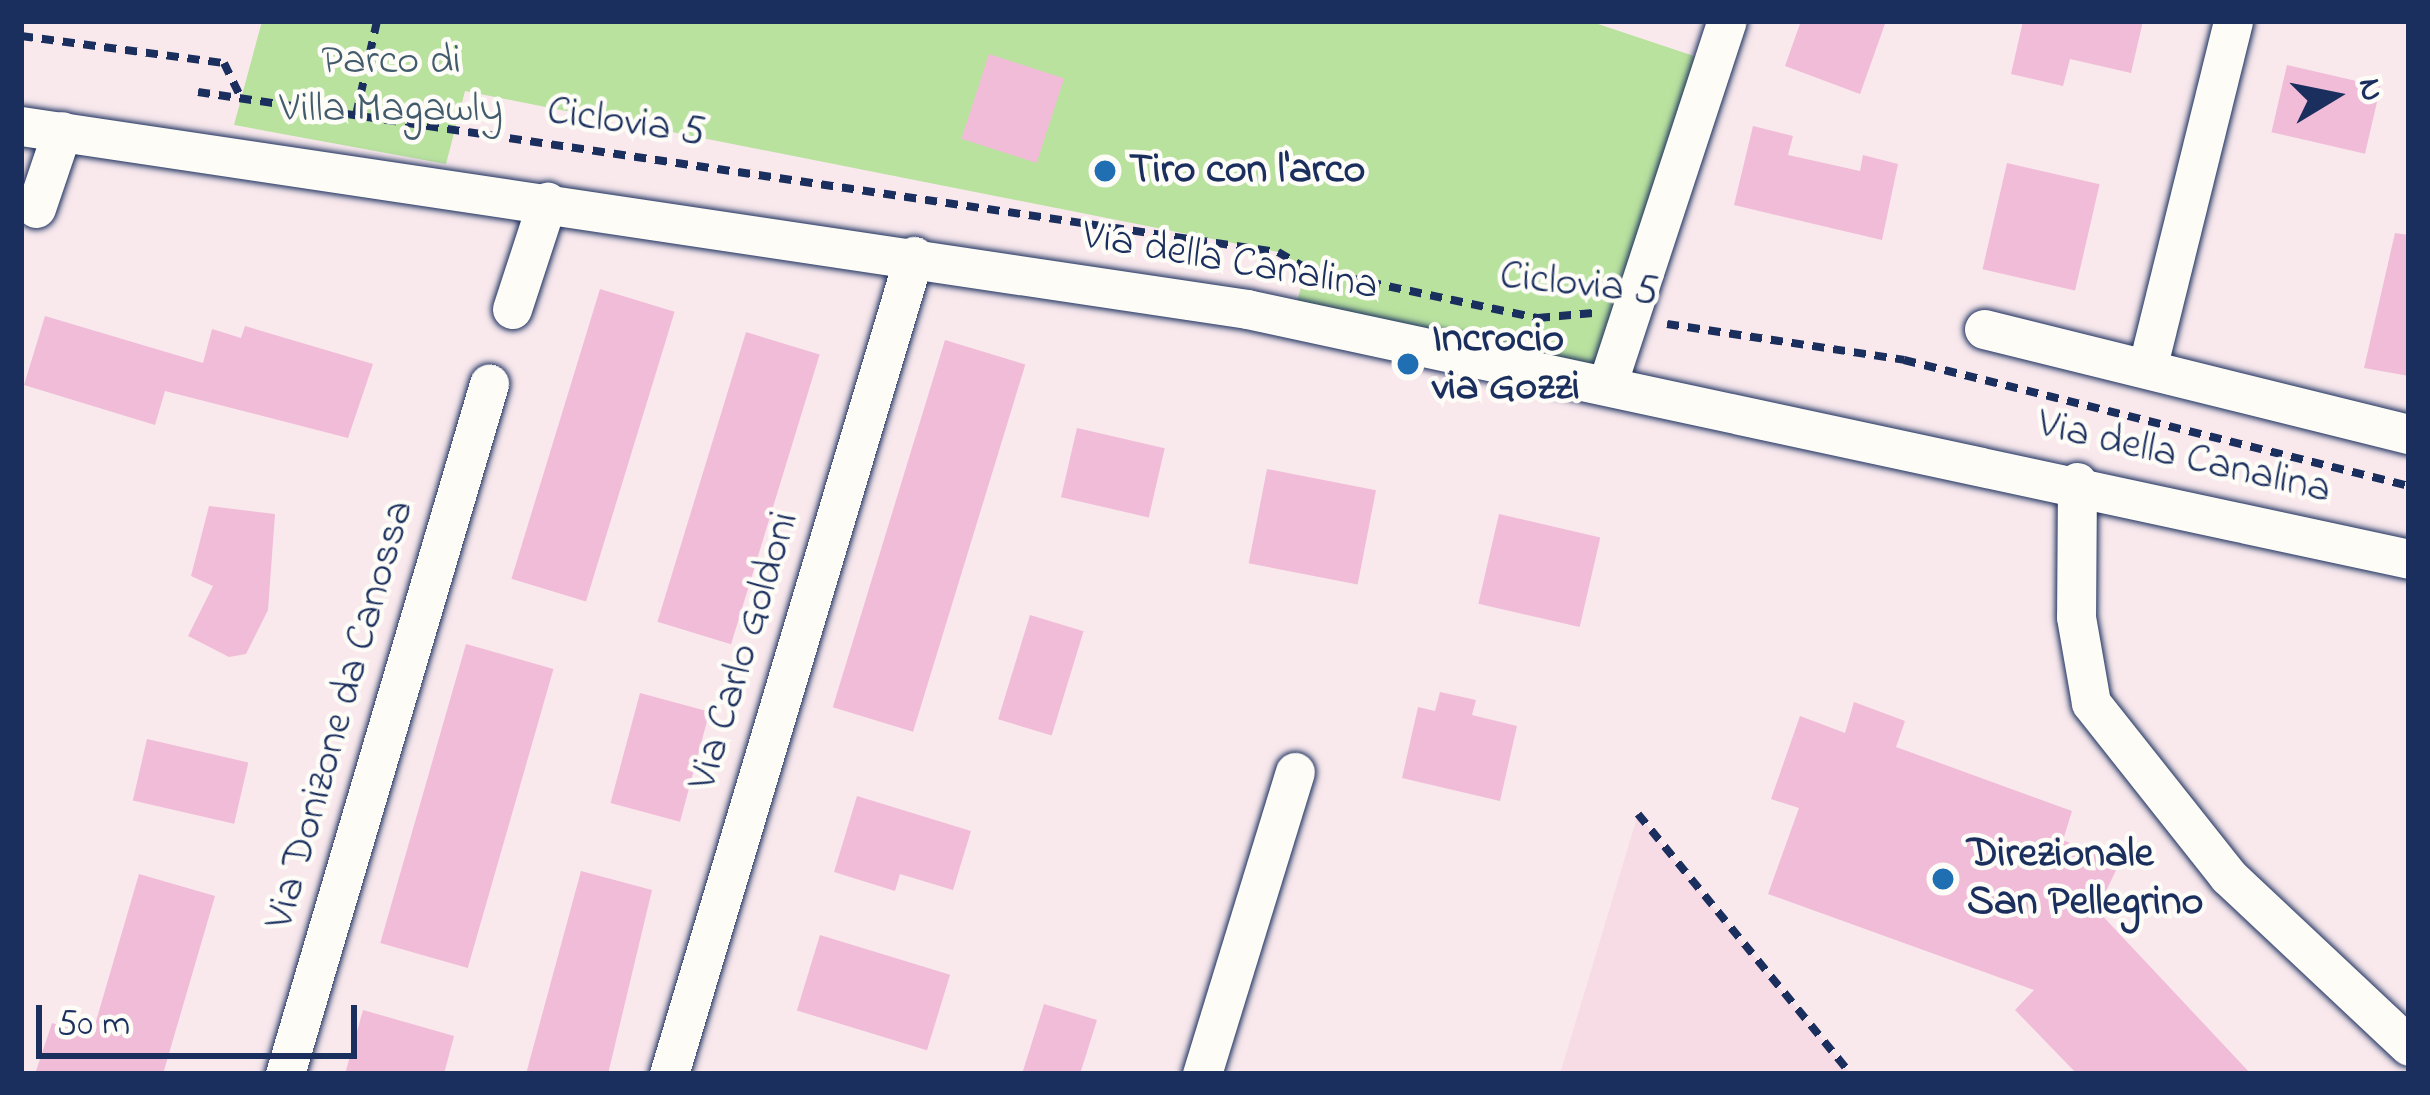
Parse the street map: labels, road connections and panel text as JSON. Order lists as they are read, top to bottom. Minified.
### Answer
{"streets":{"street":["Via della Canalina","Via Carlo Goldoni","Via Donizone da Canossa"],"path":["Ciclovia 5"]},"crossings":[["Via della Canalina","Via Carlo Goldoni"]],"parks":["Parco di Villa Magawly"],"places":["Tiro con l'arco","Incrocio via Gozzi","Direzionale San Pellegrino"],"scale_bar":"50 m","north":"right"}
